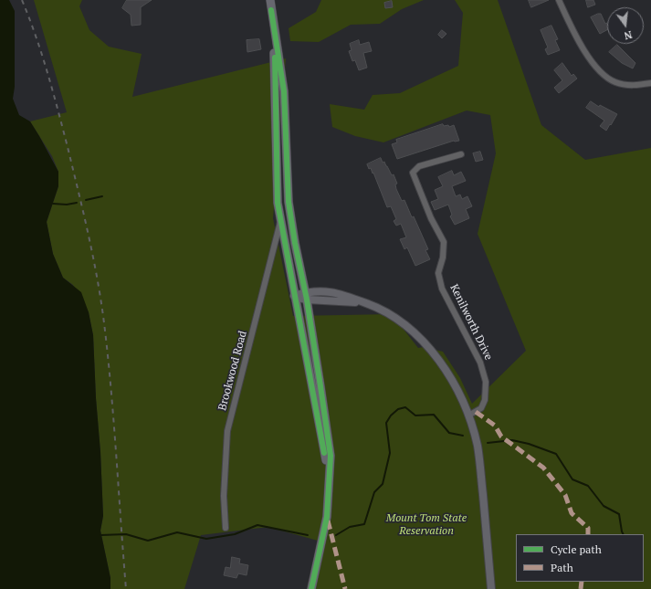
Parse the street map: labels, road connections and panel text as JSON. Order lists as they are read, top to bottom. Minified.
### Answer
{"streets":{"street":["Kenilworth Drive","Brookwood Road"]},"parks":["Mount Tom State Reservation"],"legend":["Cycle path","Path"],"north":"bottom"}
